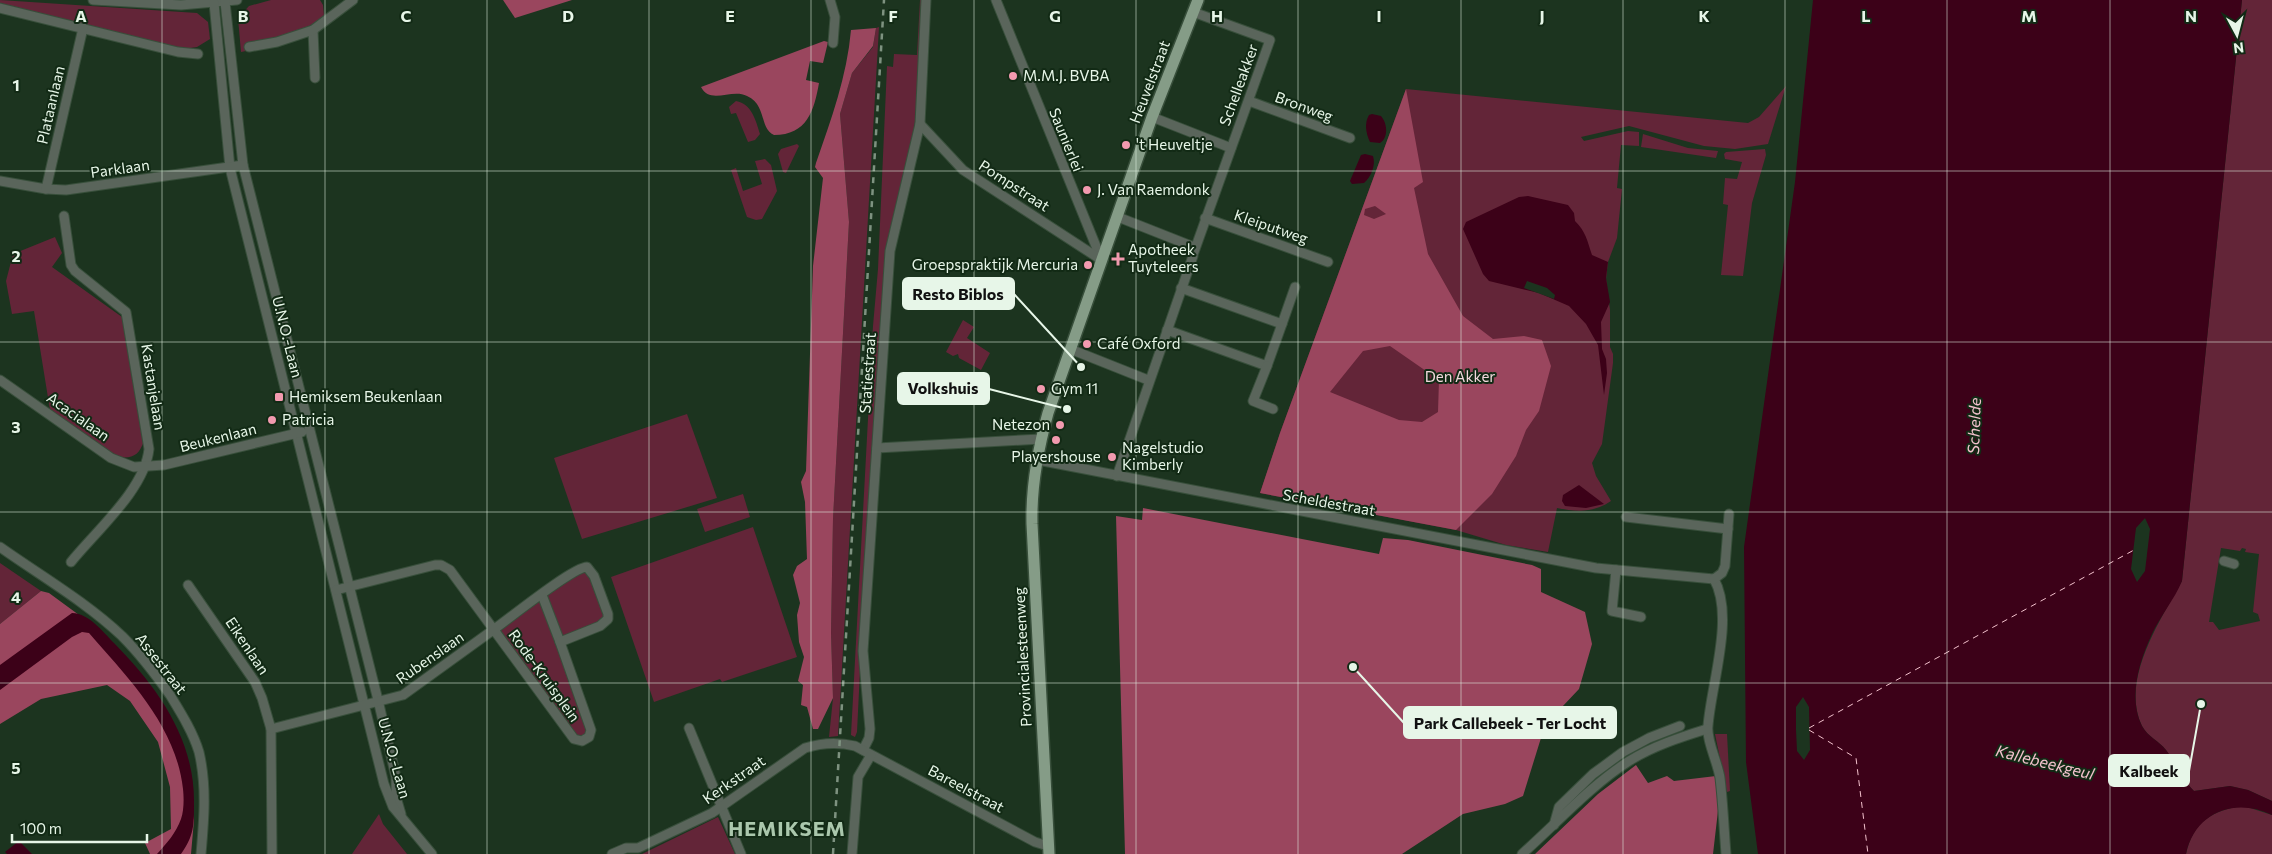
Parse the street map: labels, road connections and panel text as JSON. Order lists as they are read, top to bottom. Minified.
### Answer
{"streets":{"main road":["Heuvelstraat","Provincialesteenweg"],"street":["Schelleakker","Plataanlaan","Bronweg","Saunierlei","Parklaan","Pompstraat","Kleiputweg","U.N.O.-Laan","Statiestraat","Kastanjelaan","Acacialaan","Beukenlaan","Scheldestraat","Eikenlaan","Rubenslaan","Assestraat","Rode-Kruisplein","Kerkstraat","Bareelstraat"]},"crossings":[["Heuvelstraat","Schelleakker"],["Heuvelstraat","Saunierlei"],["Heuvelstraat","Pompstraat"],["Heuvelstraat","Scheldestraat"],["Heuvelstraat","Provincialesteenweg"],["Schelleakker","Bronweg"],["Schelleakker","Kleiputweg"],["Schelleakker","Scheldestraat"],["Plataanlaan","Parklaan"],["Saunierlei","Pompstraat"],["Parklaan","U.N.O.-Laan"],["Pompstraat","Statiestraat"],["U.N.O.-Laan","Beukenlaan"],["U.N.O.-Laan","Rubenslaan"],["Statiestraat","Kerkstraat"],["Statiestraat","Bareelstraat"],["Kastanjelaan","Acacialaan"],["Kastanjelaan","Beukenlaan"],["Acacialaan","Beukenlaan"],["Scheldestraat","Provincialesteenweg"],["Provincialesteenweg","Bareelstraat"],["Rubenslaan","Rode-Kruisplein"],["Kerkstraat","Bareelstraat"]],"districts":["HEMIKSEM"],"water":["Schelde","Kallebeekgeul"],"parks":["Den Akker"],"places":{"other":["M.M.J. BVBA","'t Heuveltje","J. Van Raemdonk","Groepspraktijk Mercuria","Café Oxford","Resto Biblos","Gym 11","Volkshuis","Patricia","Netezon","Playershouse","Nagelstudio Kimberly","Park Callebeek - Ter Locht","Kalbeek"],"health":["Apotheek Tuyteleers"],"transit":["Hemiksem Beukenlaan"]},"scale_bar":"100 m","north":"bottom","grid":{"columns":["A","B","C","D","E","F","G","H","I","J","K","L","M","N"],"rows":["1","2","3","4","5"]}}
